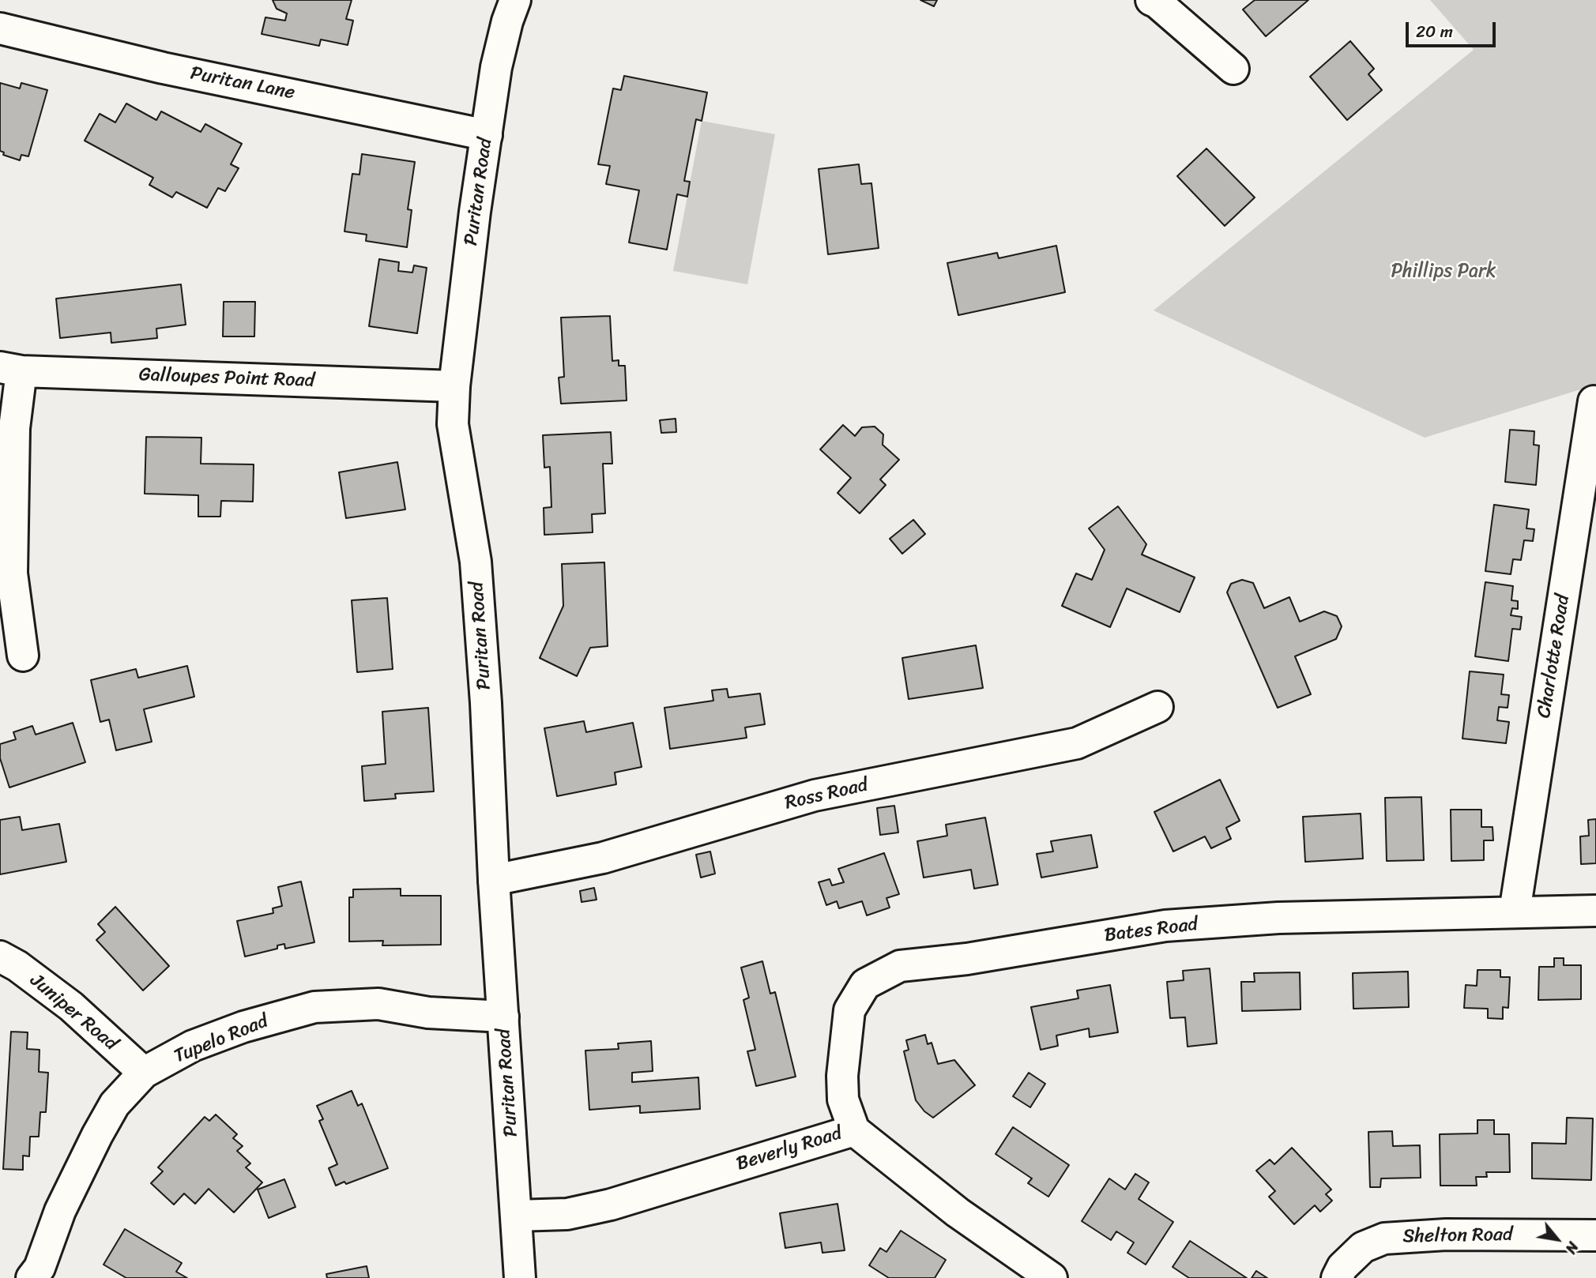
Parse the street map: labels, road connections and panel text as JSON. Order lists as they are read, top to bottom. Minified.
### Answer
{"streets":{"street":["Puritan Lane","Puritan Road","Galloupes Point Road","Charlotte Road","Ross Road","Bates Road","Juniper Road","Tupelo Road","Beverly Road","Shelton Road"]},"crossings":[["Puritan Lane","Puritan Road"],["Puritan Road","Galloupes Point Road"],["Puritan Road","Ross Road"],["Puritan Road","Tupelo Road"],["Puritan Road","Beverly Road"],["Charlotte Road","Bates Road"],["Bates Road","Beverly Road"],["Juniper Road","Tupelo Road"]],"parks":["Phillips Park"],"scale_bar":"20 m","north":"bottom right"}
